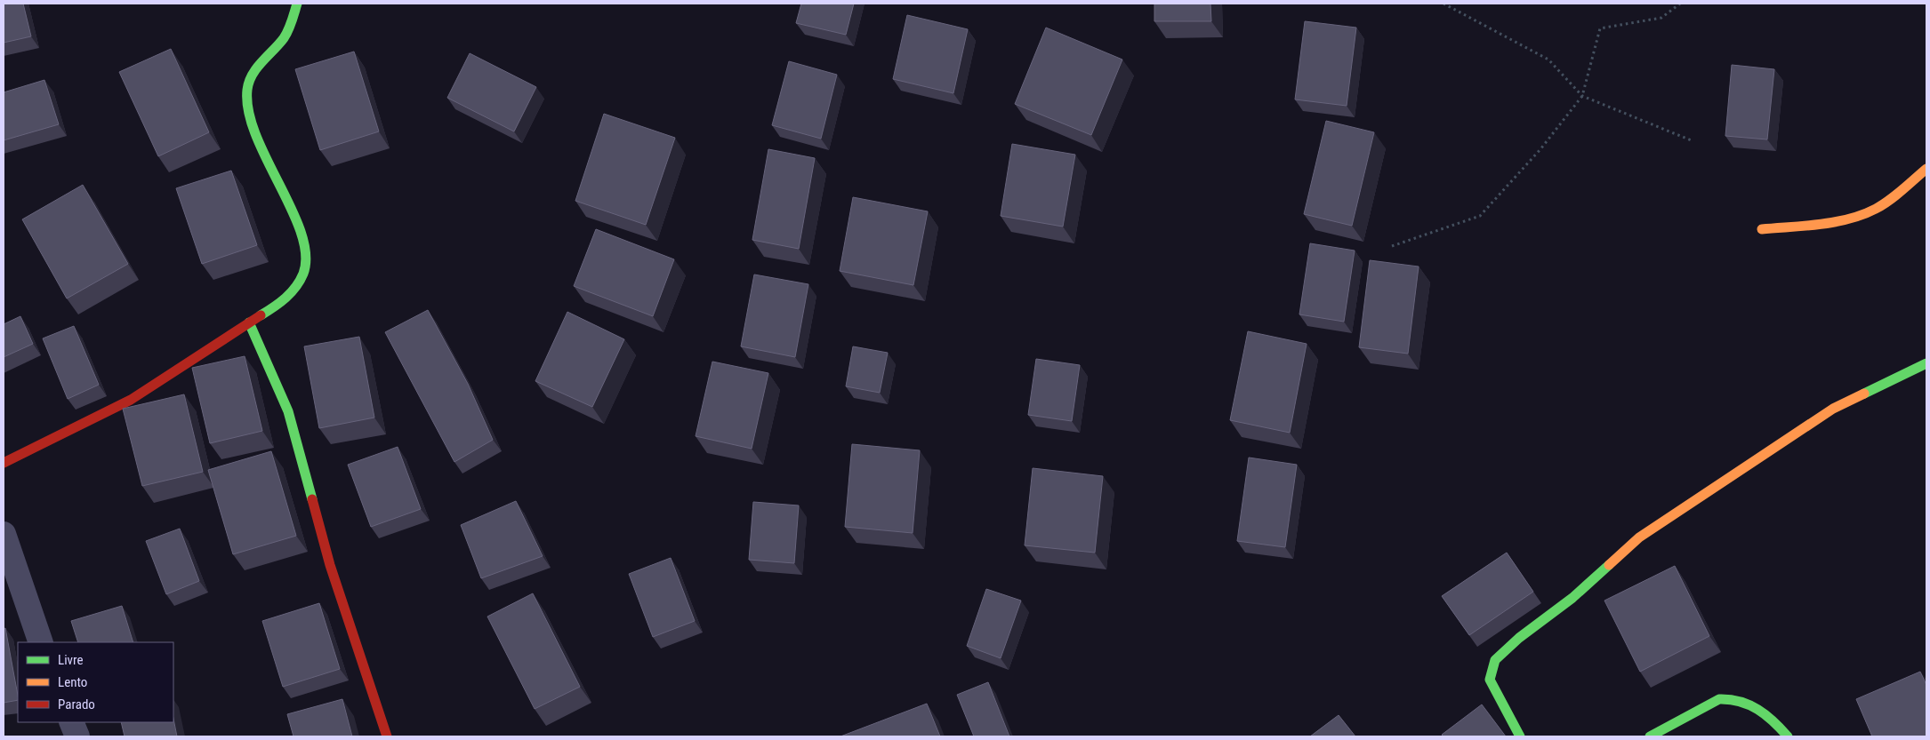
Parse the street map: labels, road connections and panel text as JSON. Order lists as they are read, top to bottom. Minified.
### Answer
{"legend":["Livre","Lento","Parado"]}
